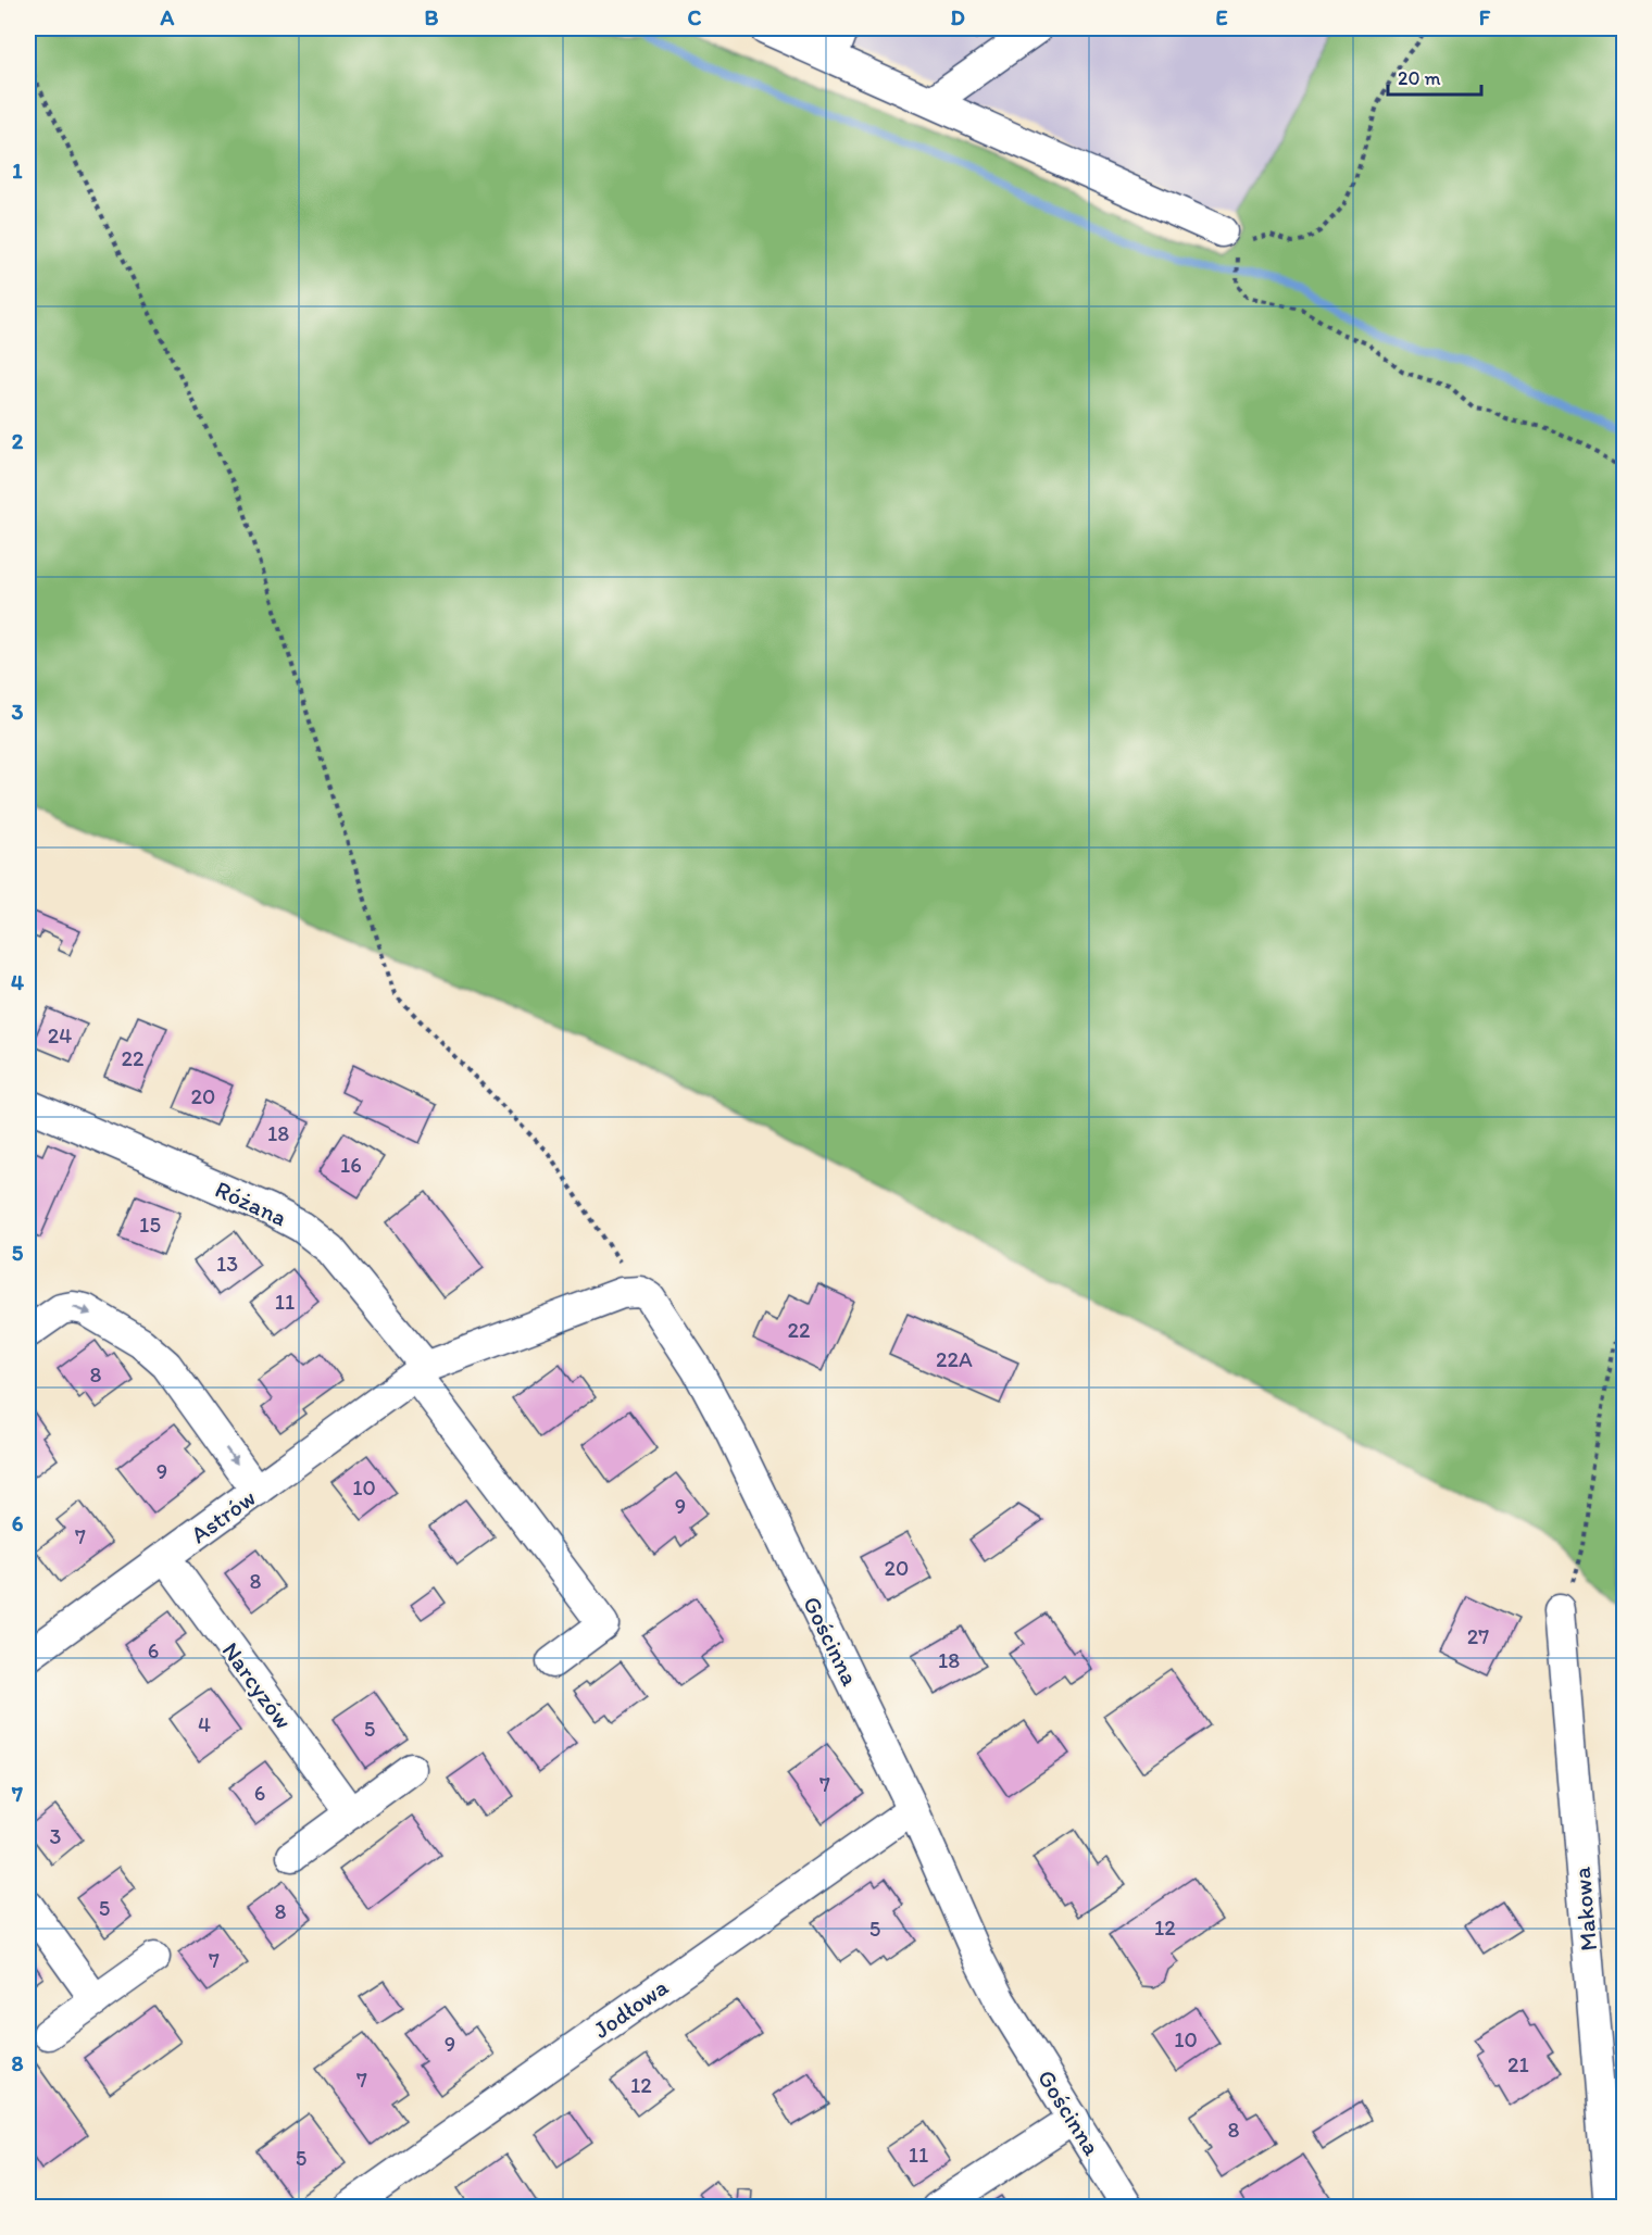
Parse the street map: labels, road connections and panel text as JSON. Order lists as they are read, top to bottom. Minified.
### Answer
{"streets":{"street":["Różana","Astrów","Gościnna","Narcyzów","Makowa","Jodłowa"]},"crossings":[["Różana","Astrów"],["Astrów","Narcyzów"],["Gościnna","Jodłowa"]],"house_numbers":["24","22","20","18","16","15","13","11","22","22A","8","9","10","9","7","20","8","27","6","18","4","5","7","6","3","5","8","12","5","7","10","9","21","7","12","8","11","5"],"scale_bar":"20 m","grid":{"columns":["A","B","C","D","E","F"],"rows":["1","2","3","4","5","6","7","8"]}}
